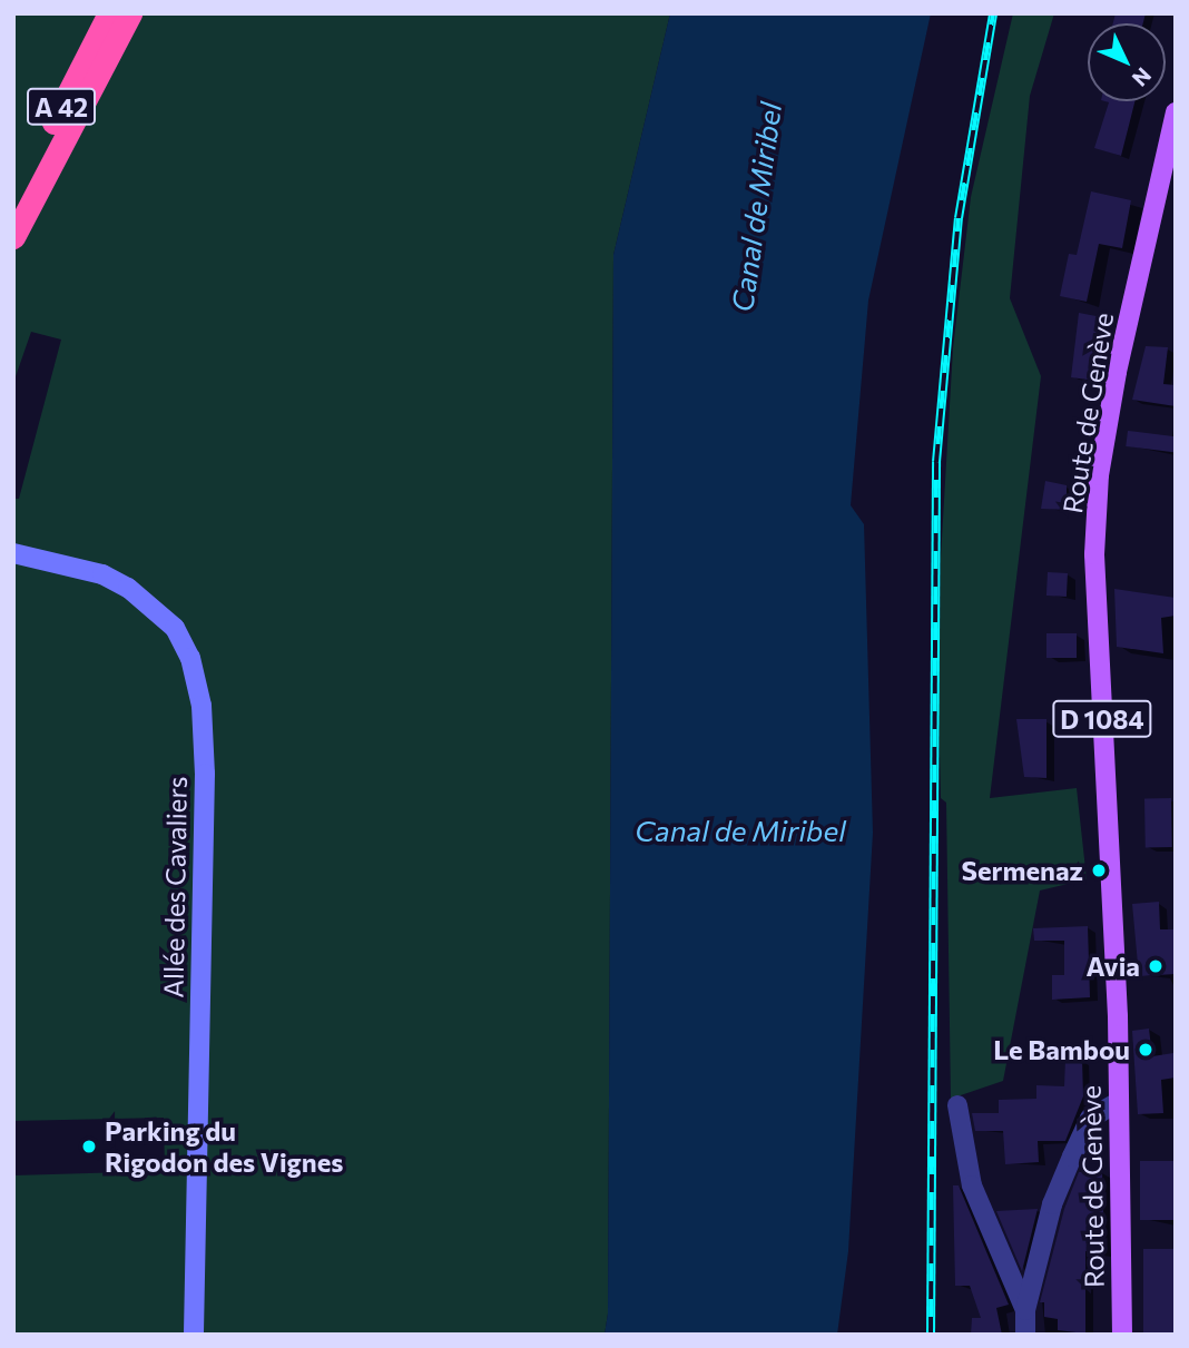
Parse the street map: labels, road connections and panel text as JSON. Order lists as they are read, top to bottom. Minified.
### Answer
{"streets":{"highway":["A 42"],"main road":["Route de Genève","D 1084"],"street":["Allée des Cavaliers"]},"water":["Canal de Miribel"],"places":["Sermenaz","Avia","Le Bambou","Parking du Rigodon des Vignes"],"north":"bottom right"}
